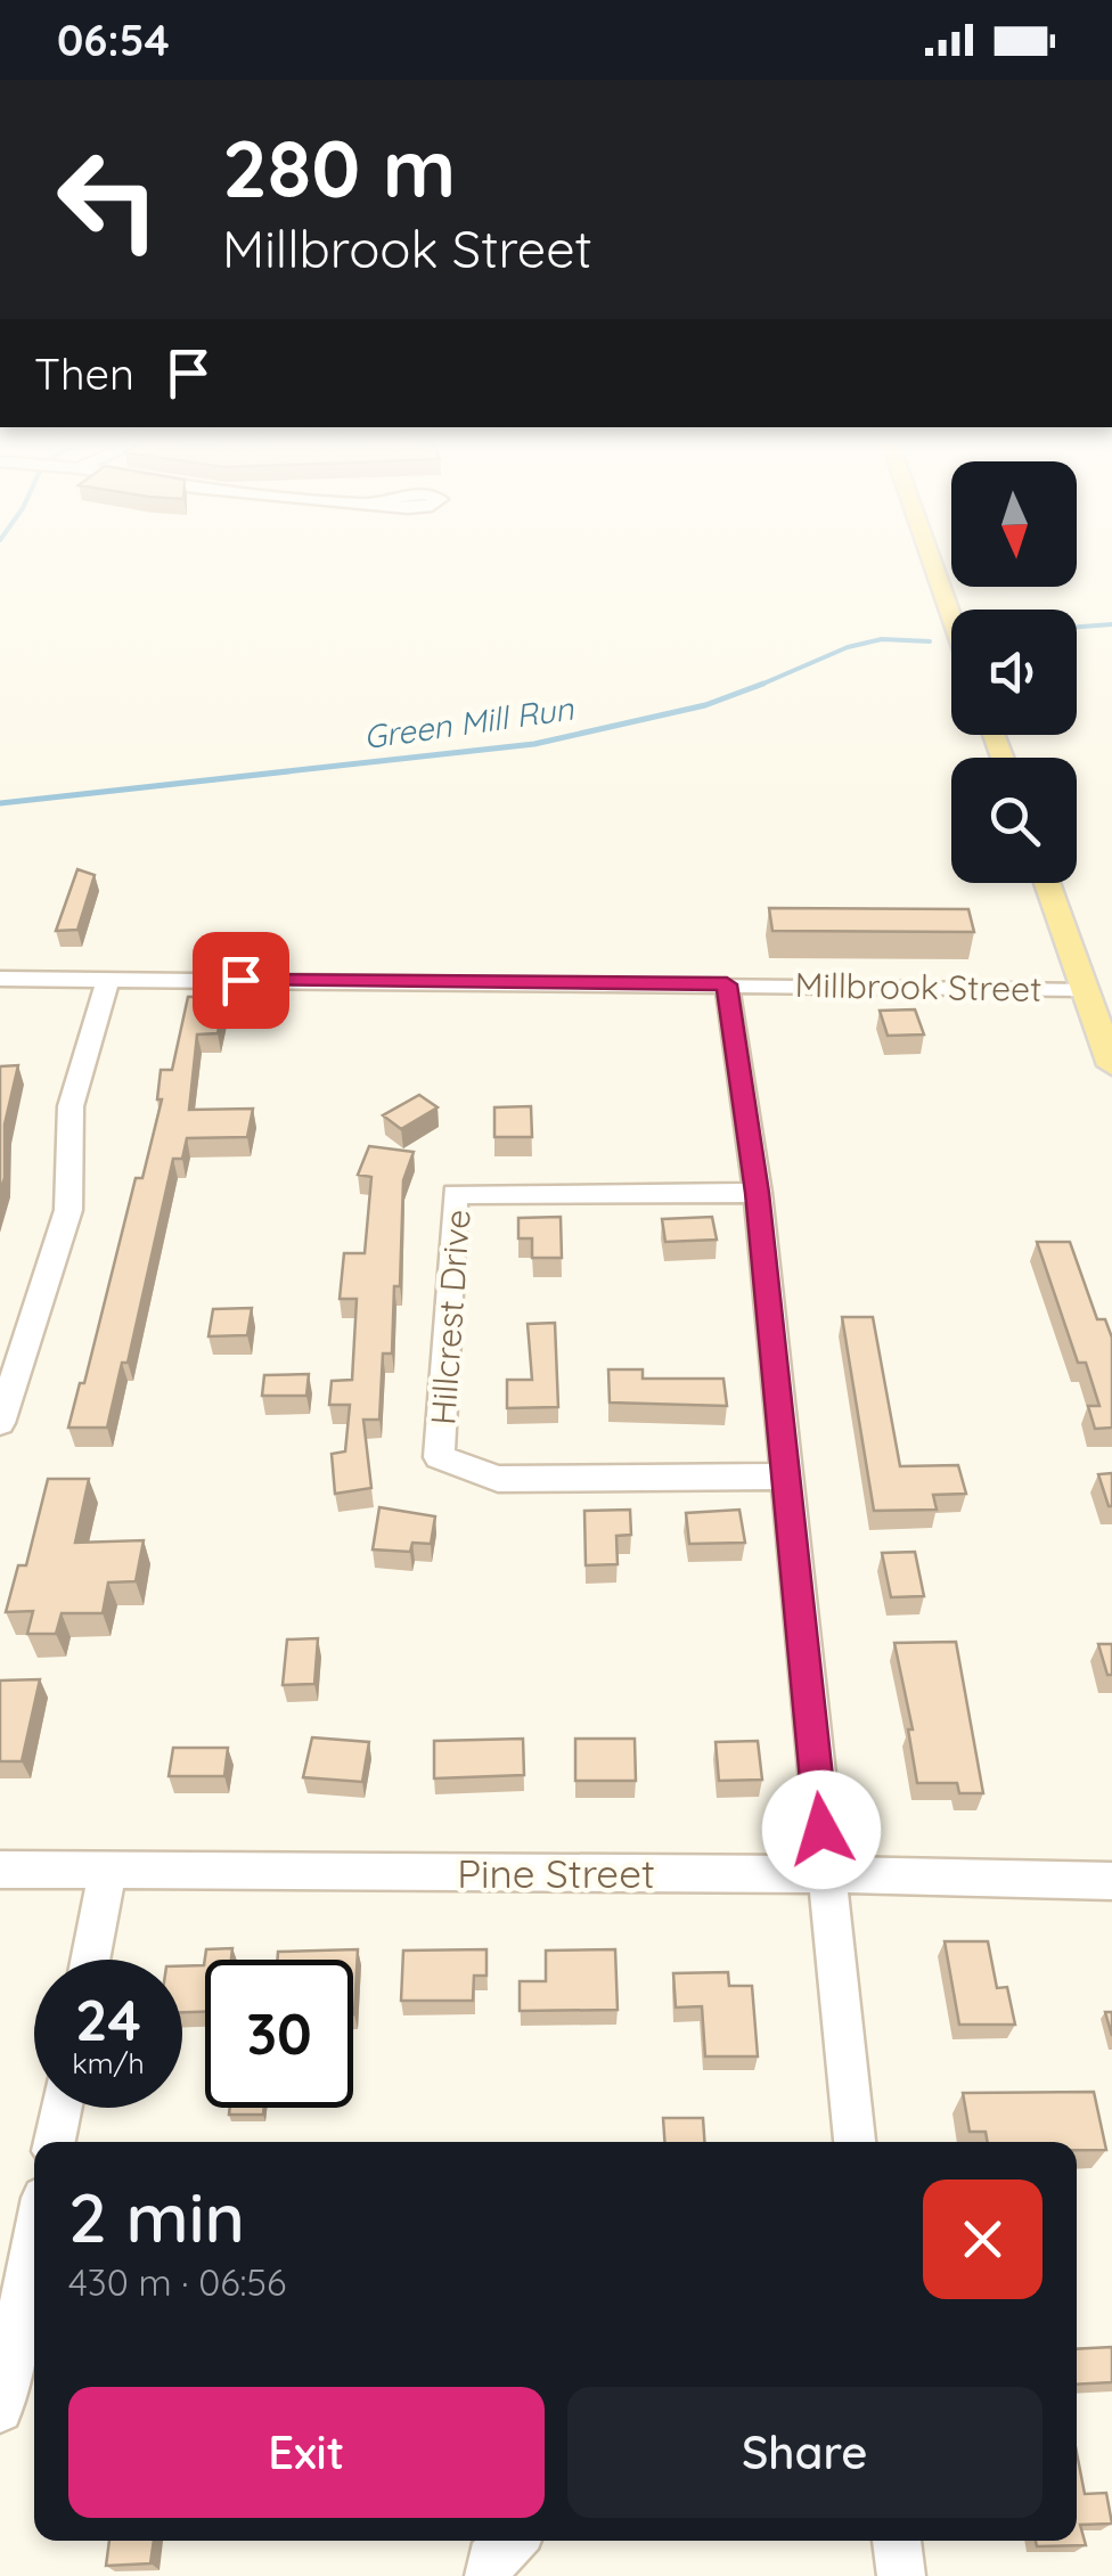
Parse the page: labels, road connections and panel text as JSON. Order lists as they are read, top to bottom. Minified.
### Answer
{"streets":{"street":["Millbrook Street","Hillcrest Drive","Pine Street"]},"water":["Green Mill Run"],"north":"bottom","page":{"status":"06:54","turn":["280 m","Millbrook Street"],"then":"Then","speed":"24 km/h","limit":"30","heading":["2 min","430 m · 06:56"],"buttons":["Exit","Share"]}}
